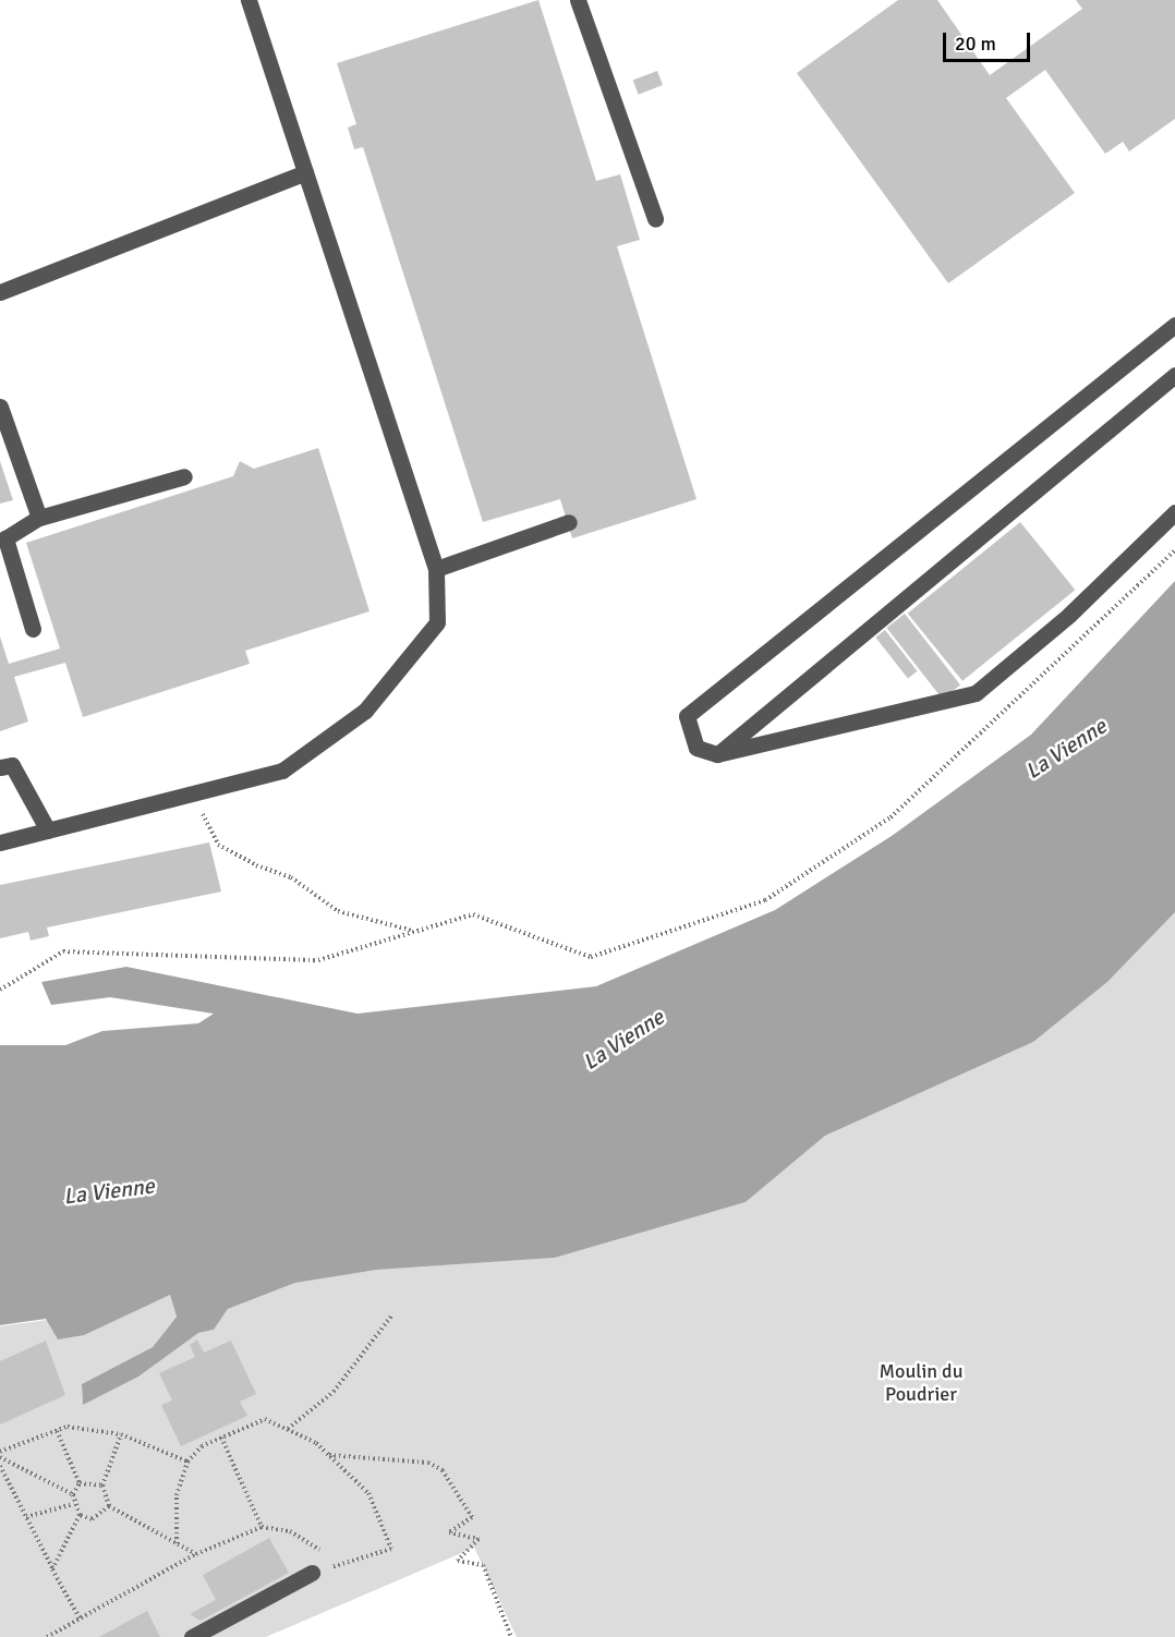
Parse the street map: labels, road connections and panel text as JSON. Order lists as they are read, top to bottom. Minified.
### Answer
{"water":["La Vienne"],"parks":["Moulin du Poudrier"],"scale_bar":"20 m"}
